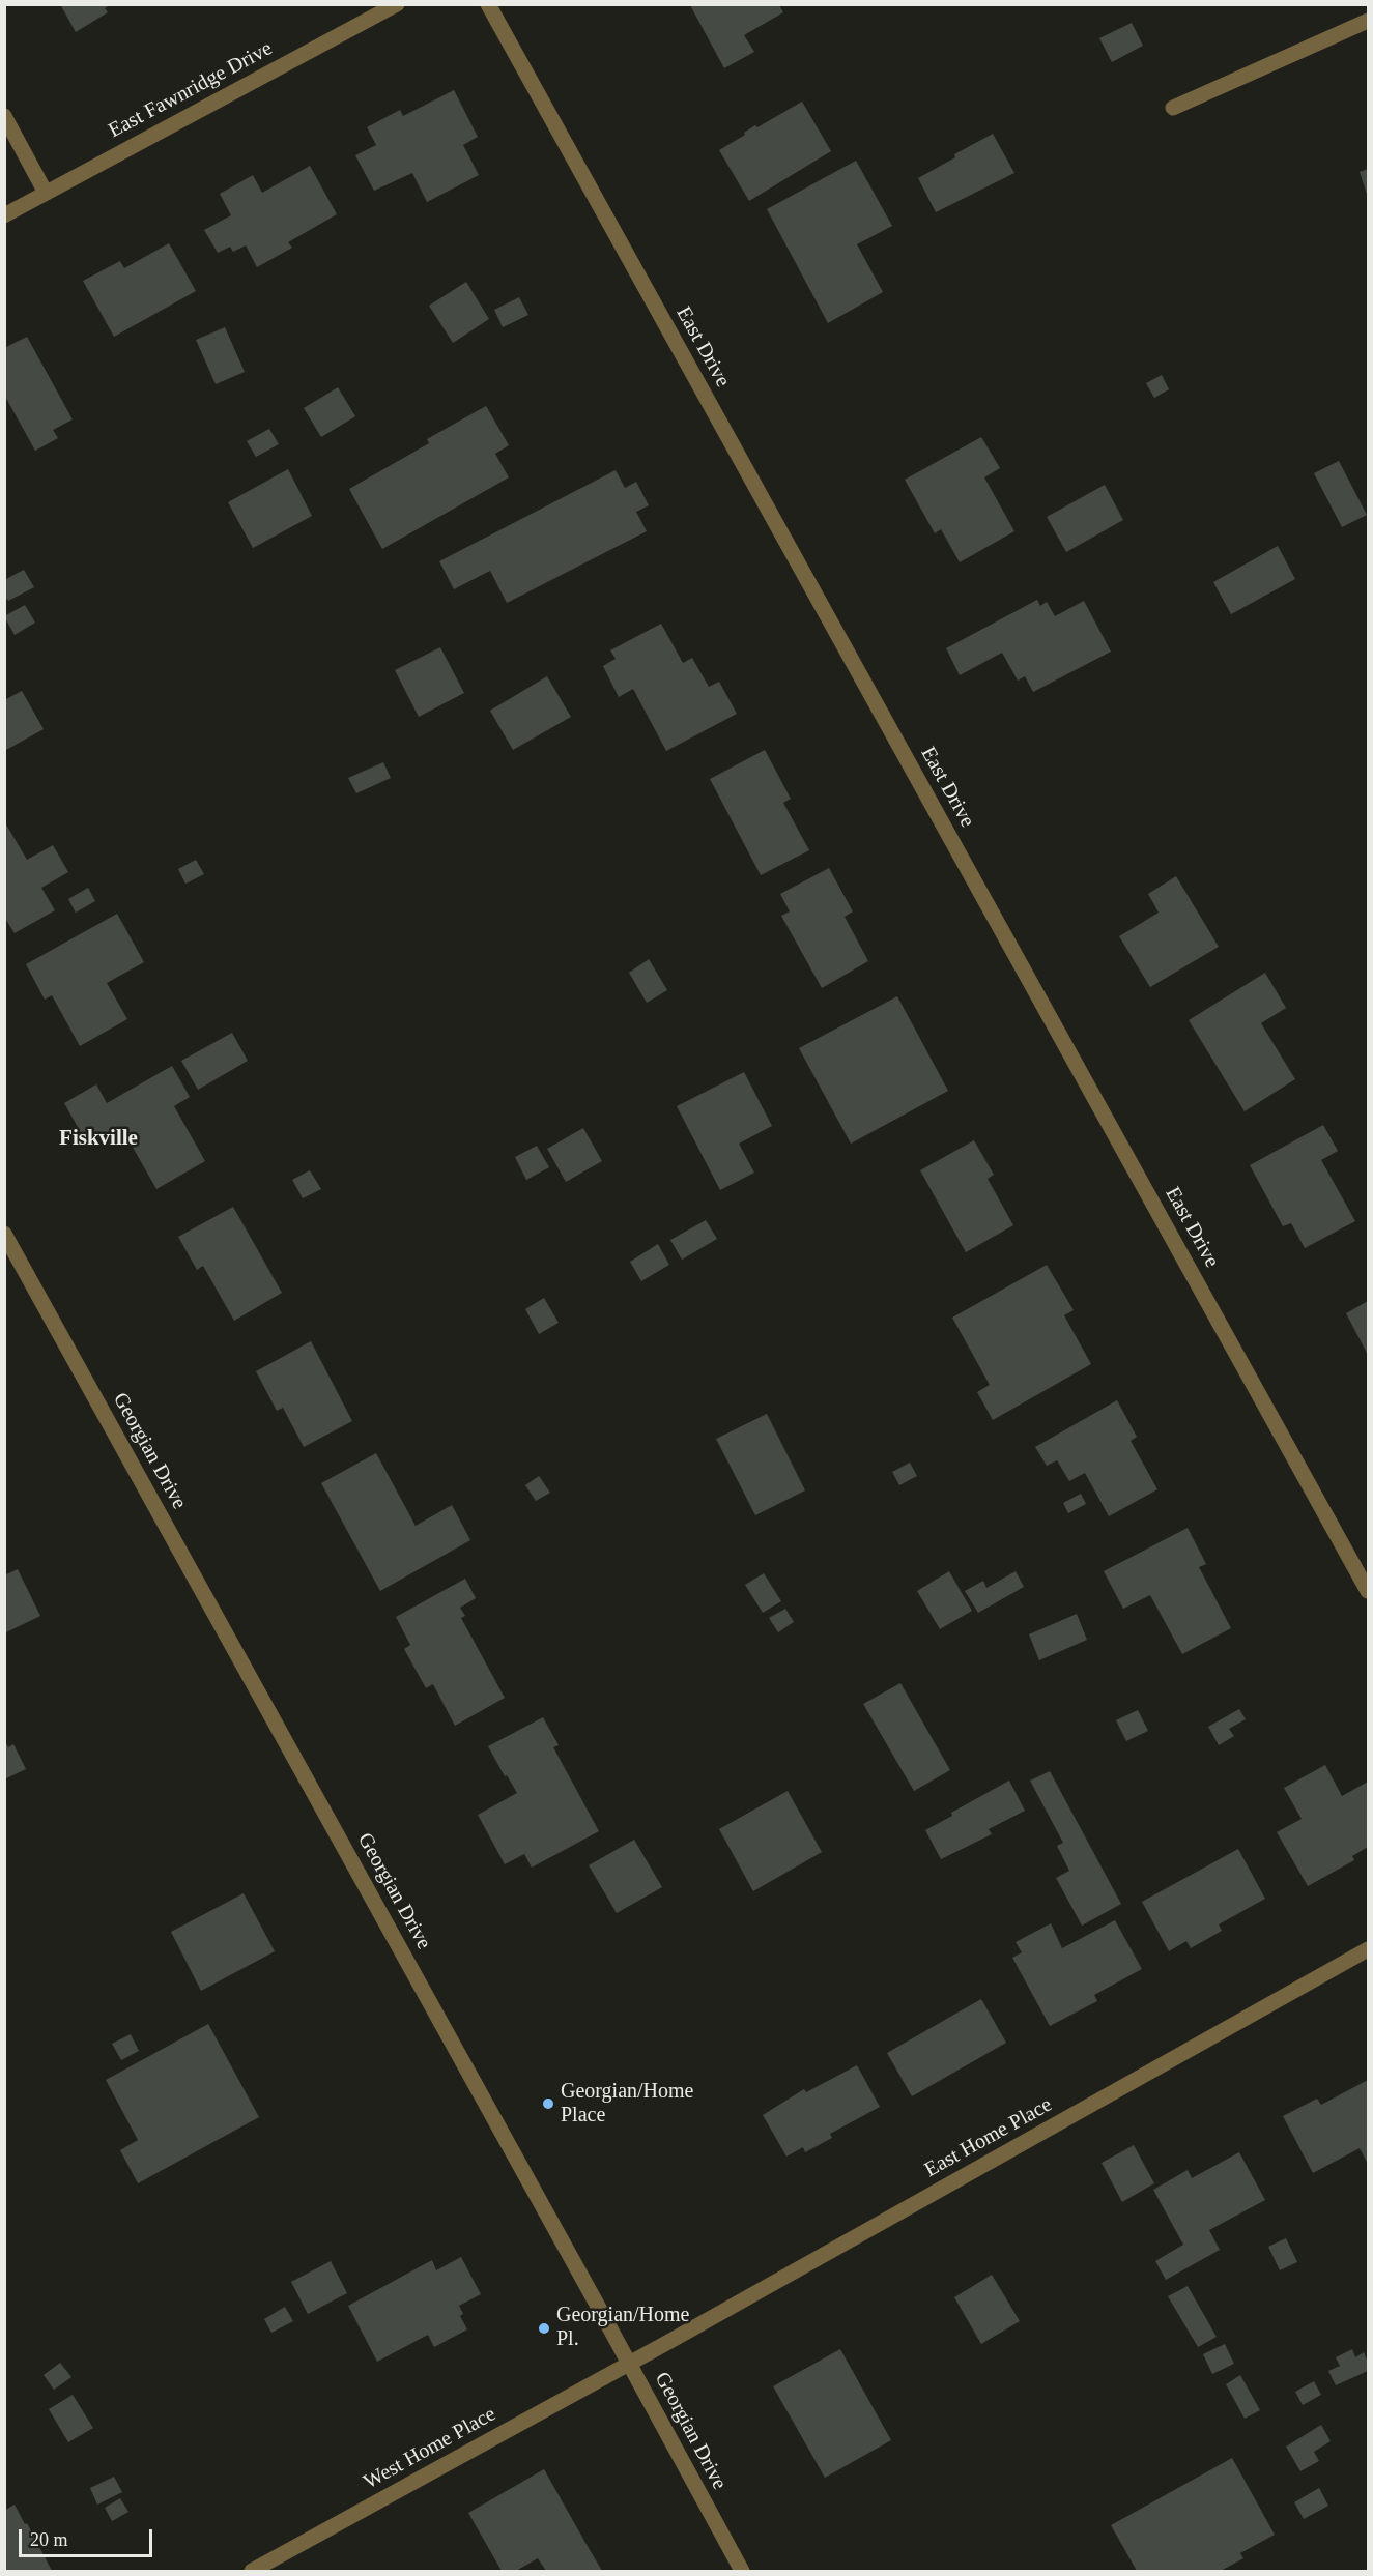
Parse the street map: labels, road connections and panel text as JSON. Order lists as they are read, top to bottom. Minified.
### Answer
{"streets":{"street":["East Fawnridge Drive","East Drive","Georgian Drive","East Home Place","West Home Place"]},"crossings":[["Georgian Drive","East Home Place"],["Georgian Drive","West Home Place"],["East Home Place","West Home Place"]],"districts":["Fiskville"],"places":["Georgian/Home Place","Georgian/Home Pl."],"scale_bar":"20 m"}
